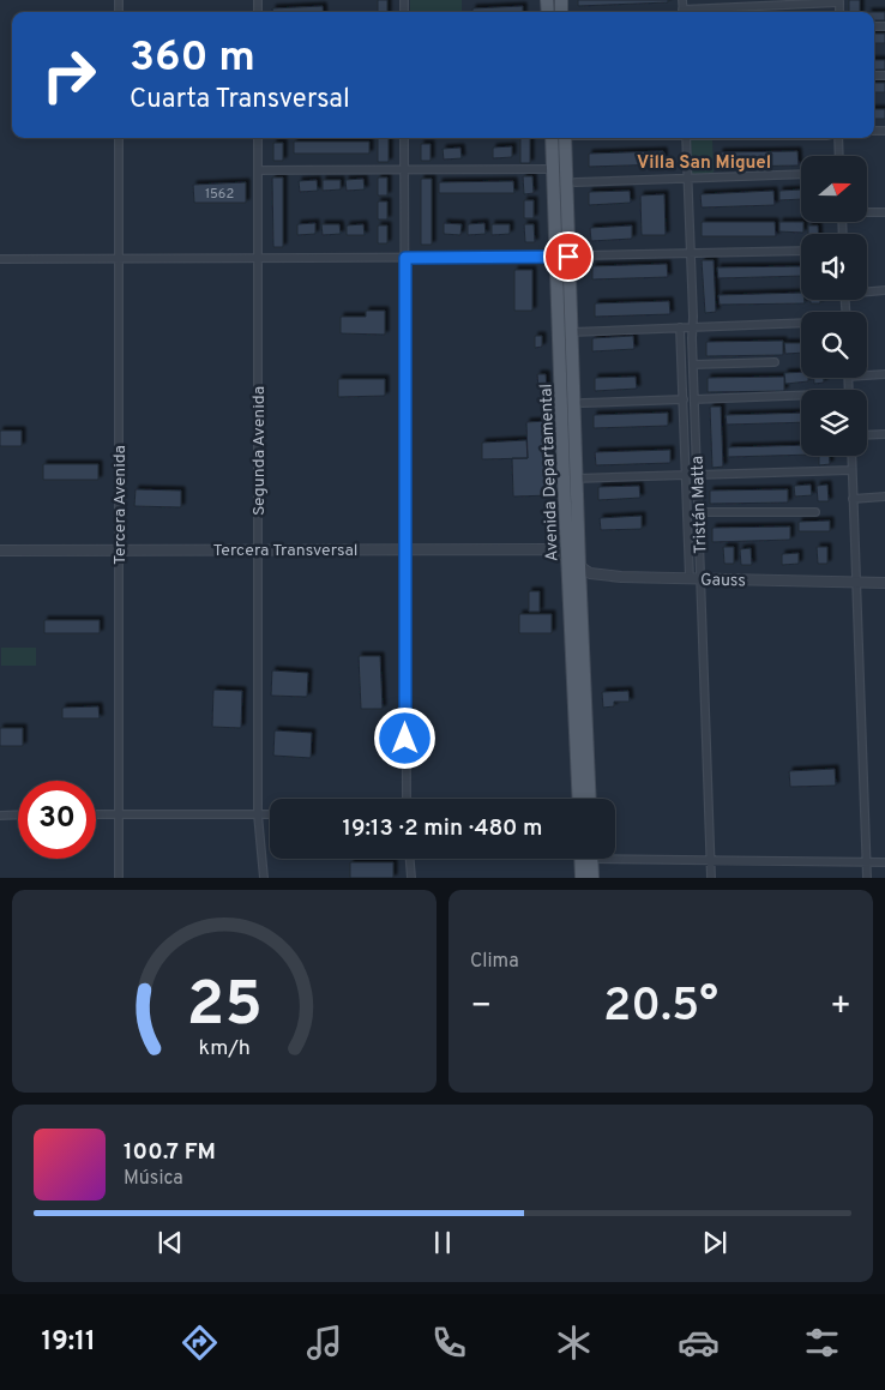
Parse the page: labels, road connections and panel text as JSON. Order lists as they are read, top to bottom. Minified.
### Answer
{"streets":{"main road":["Avenida Departamental"],"street":["Segunda Avenida","Tercera Avenida","Tristán Matta","Tercera Transversal","Gauss"]},"crossings":[["Segunda Avenida","Tercera Transversal"],["Avenida Departamental","Tercera Transversal"],["Avenida Departamental","Gauss"],["Tercera Avenida","Tercera Transversal"],["Tristán Matta","Gauss"],["Tercera Transversal","Gauss"]],"districts":["Villa San Miguel"],"house_numbers":["1562"],"north":"right","page":{"turn":["360 m","Cuarta Transversal"],"limit":"30","trip":"19:13 · 2 min · 480 m","tile":"Clima","heat":["−","20.5°","+"],"song":["100.7 FM","Música"],"tabs":"19:11","gauge":["25","km/h"]}}
